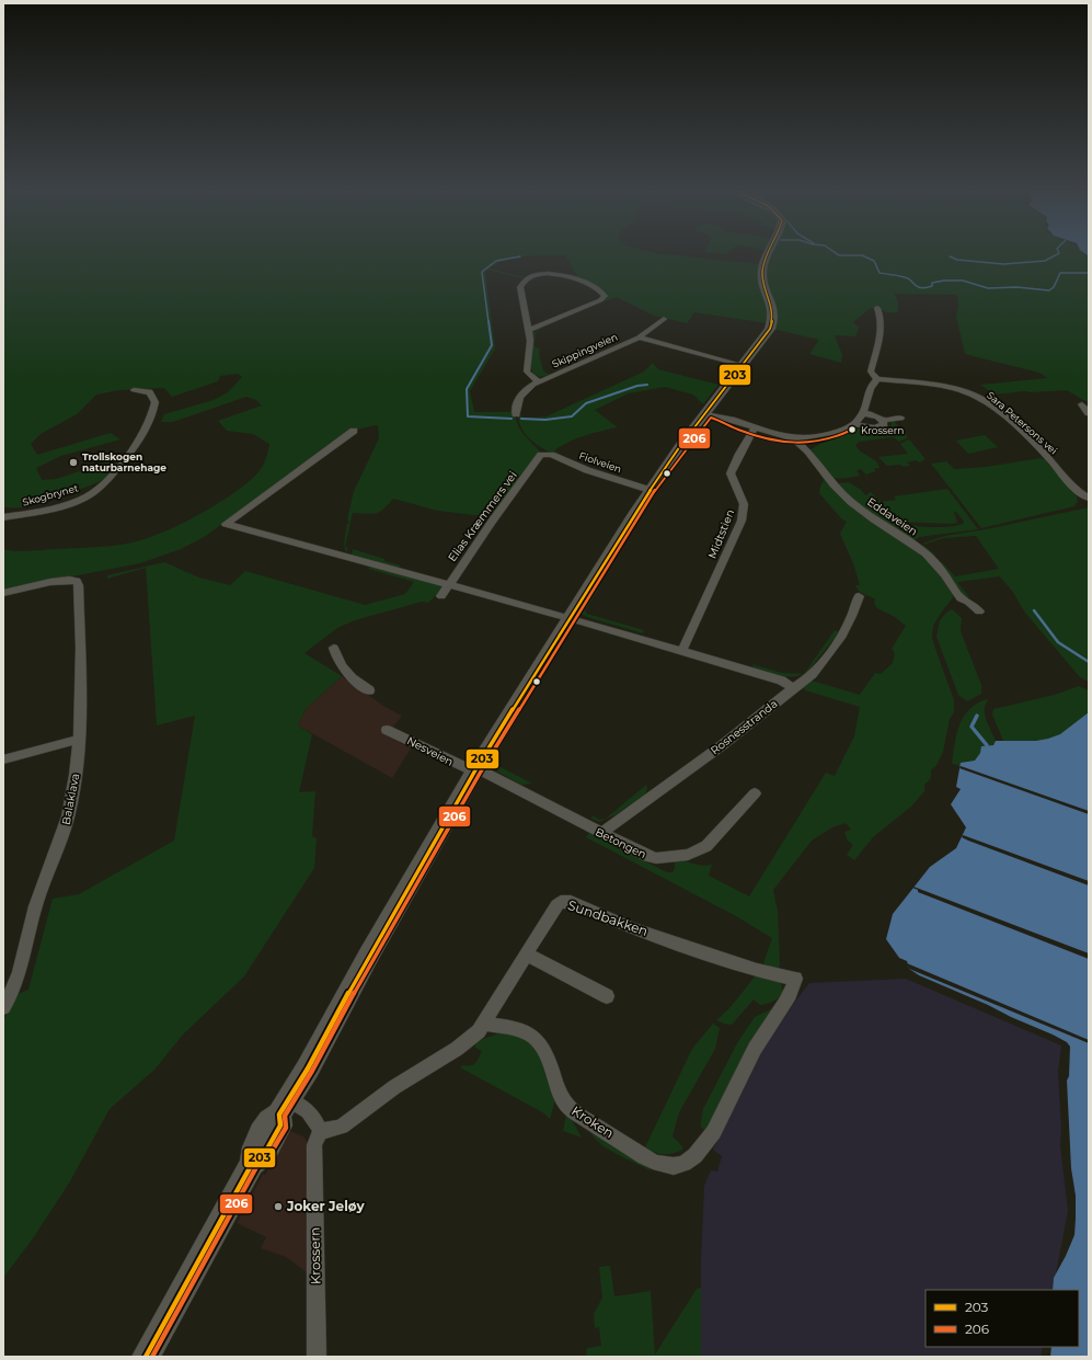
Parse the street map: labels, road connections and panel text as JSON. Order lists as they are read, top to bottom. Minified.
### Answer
{"streets":{"street":["Skippingveien","Sara Petersons vei","Fiolveien","Skogbrynet","Elias Kræmmers vei","Eddaveien","Midtstien","Rosnesstranda","Nesveien","Balaklava","Betongen","Sundbakken","Kroken","Krossern"]},"crossings":[["Fiolveien","Elias Kræmmers vei"],["Rosnesstranda","Betongen"],["Nesveien","Betongen"],["Sundbakken","Kroken"],["Sundbakken","Krossern"]],"places":["Krossern","Trollskogen naturbarnehage","Joker Jeløy"],"lines":["transit line 203","transit line 206"],"legend":["203","206"]}
